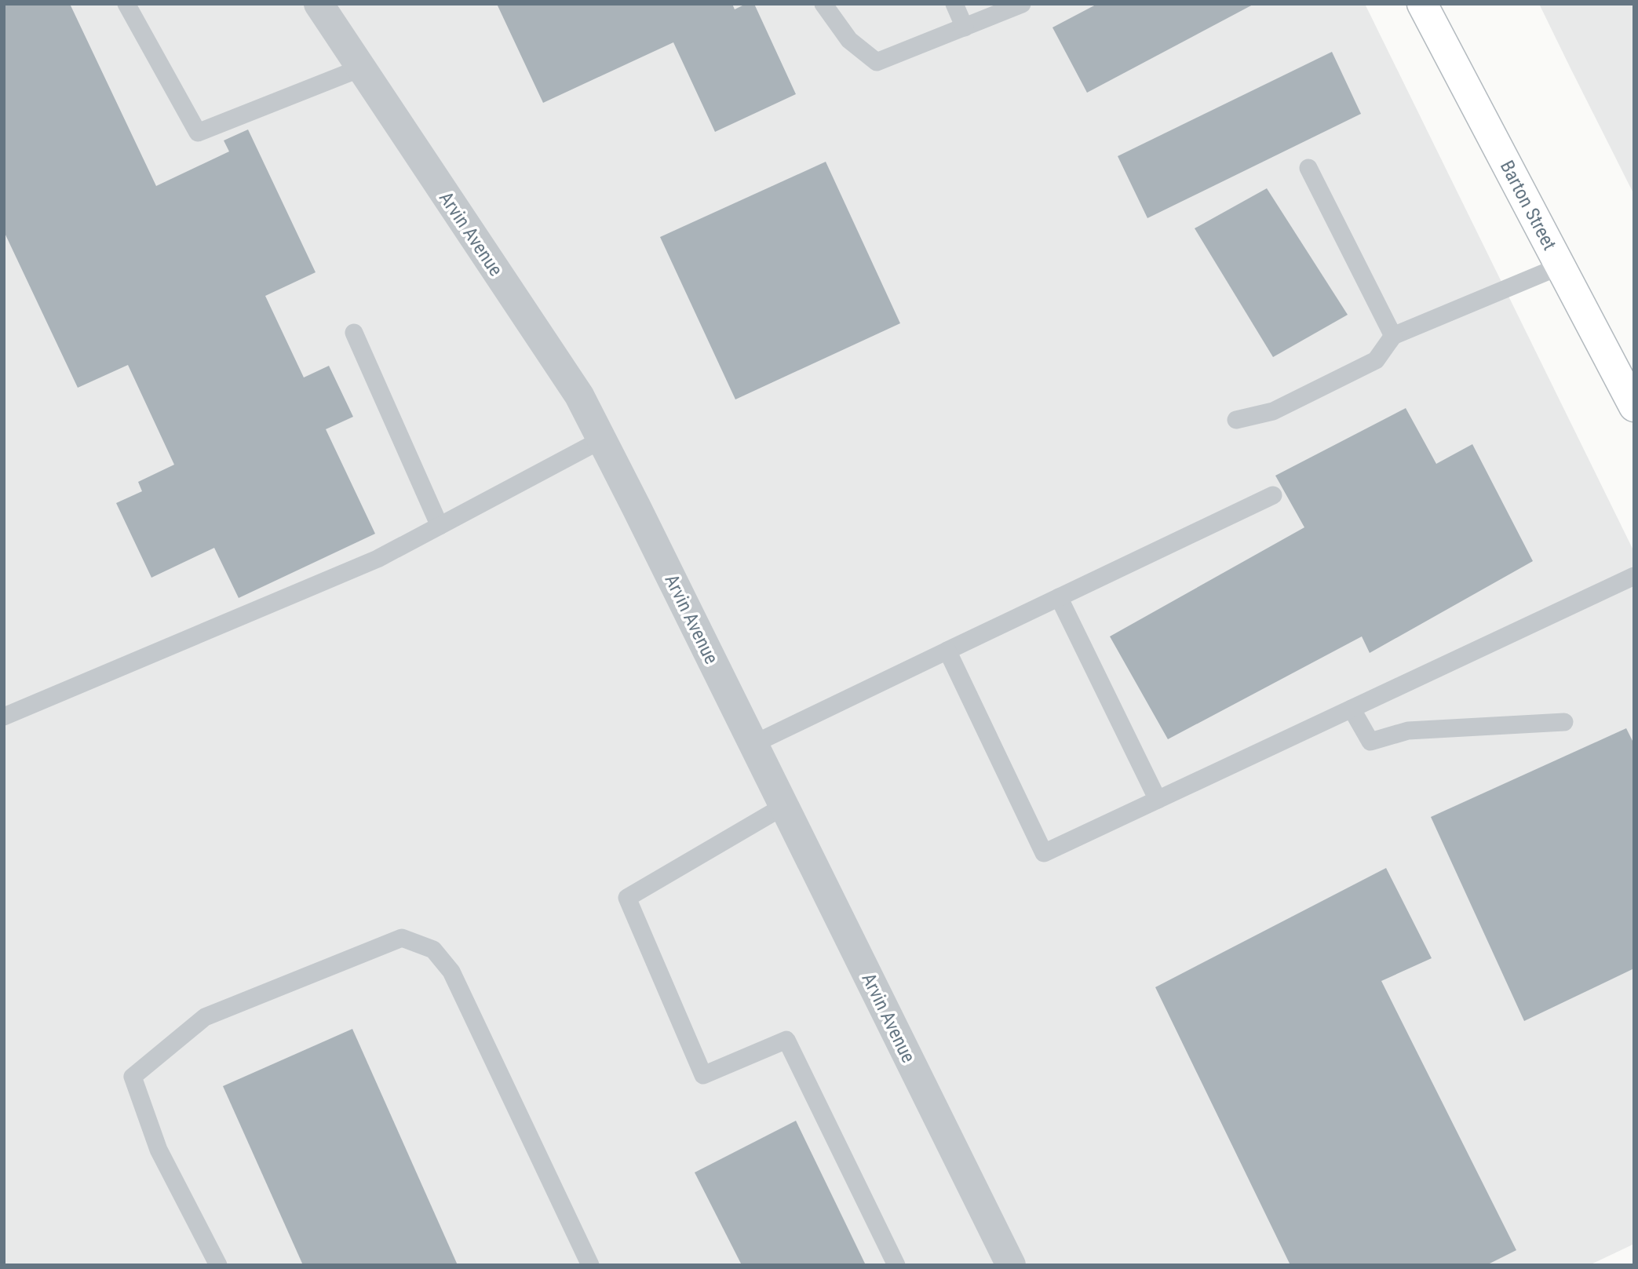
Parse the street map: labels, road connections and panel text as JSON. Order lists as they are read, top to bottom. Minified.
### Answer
{"streets":{"main road":["Barton Street"],"street":["Arvin Avenue"]}}
